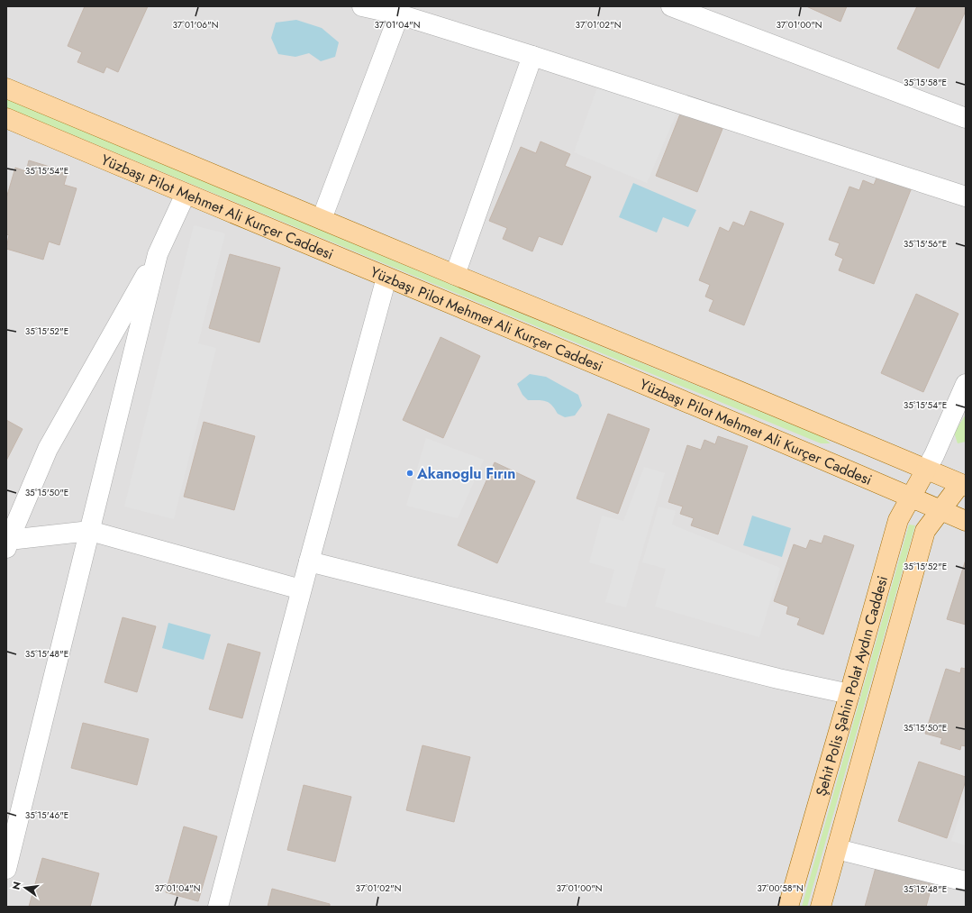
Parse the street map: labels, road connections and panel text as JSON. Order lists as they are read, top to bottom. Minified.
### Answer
{"streets":{"main road":["Yüzbaşı Pilot Mehmet Ali Kurçer Caddesi","Şehit Polis Şahin Polat Aydın Caddesi"]},"crossings":[["Yüzbaşı Pilot Mehmet Ali Kurçer Caddesi","Şehit Polis Şahin Polat Aydın Caddesi"]],"places":["Akanoglu Fırın"],"north":"left","coordinates":["37°01'06\"N","37°01'04\"N","37°01'02\"N","37°01'00\"N","35°15'58\"E","35°15'54\"E","35°15'56\"E","35°15'52\"E","35°15'50\"E","35°15'48\"E","35°15'46\"E","37°00'58\"N"]}
